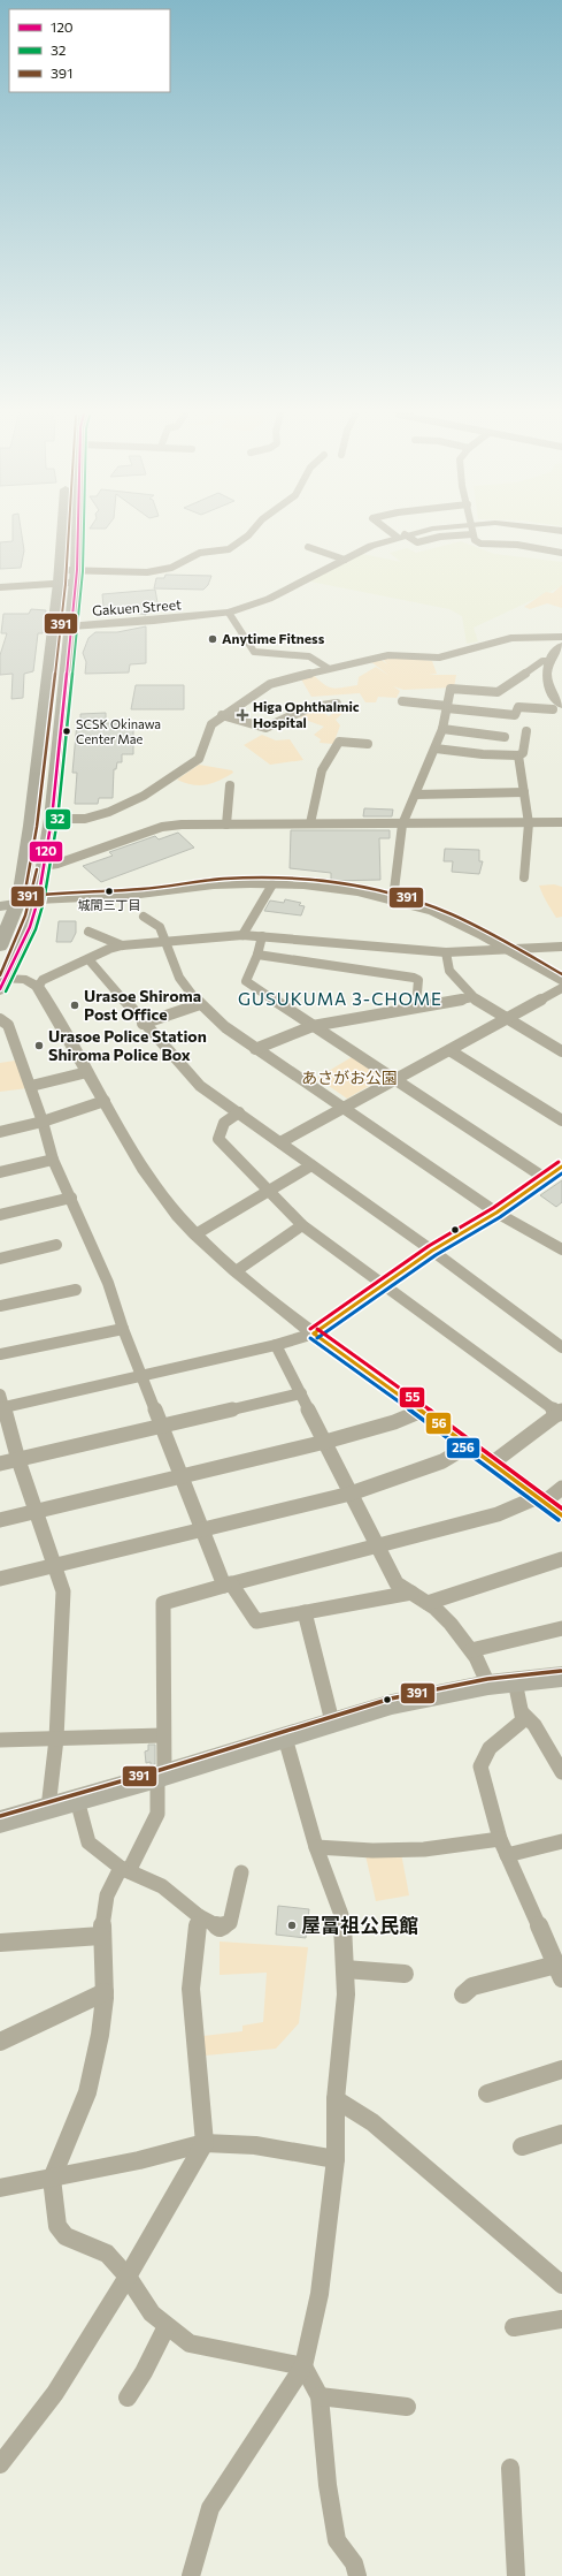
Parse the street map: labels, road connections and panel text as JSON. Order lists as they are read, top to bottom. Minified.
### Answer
{"streets":{"street":["Gakuen Street"]},"districts":["GUSUKUMA 3-CHOME"],"parks":["あさがお公園"],"places":{"other":["Anytime Fitness","SCSK Okinawa Center Mae","城間三丁目","Urasoe Shiroma Post Office","Urasoe Police Station Shiroma Police Box","屋冨祖公民館"],"health":["Higa Ophthalmic Hospital"]},"lines":["transit line 120","transit line 32","transit line 391","transit line 55","transit line 56","transit line 256"],"legend":["120","32","391"]}
